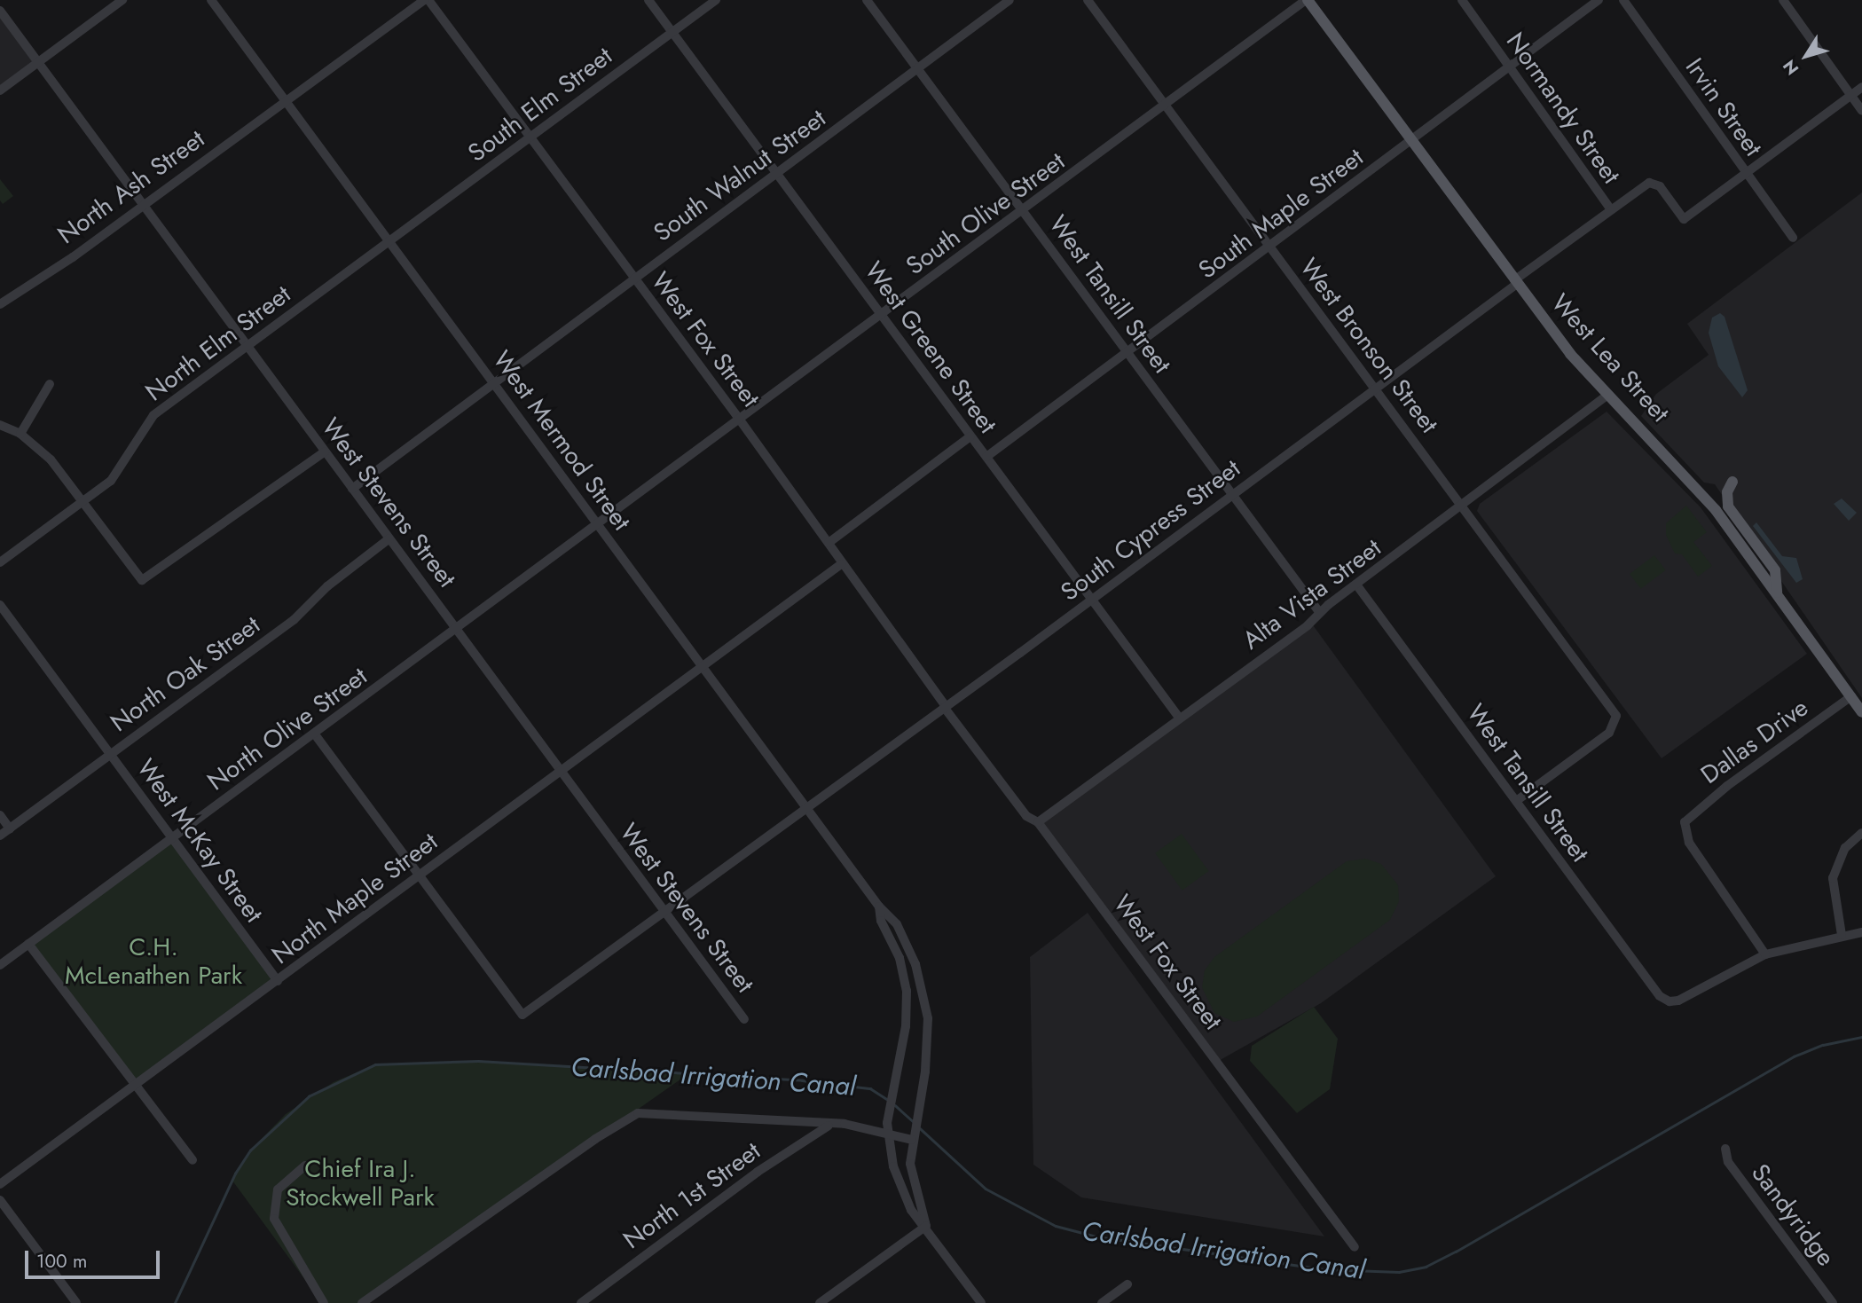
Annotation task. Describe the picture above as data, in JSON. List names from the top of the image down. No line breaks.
{"streets":{"main road":["West Lea Street"],"street":["South Elm Street","Irvin Street","Normandy Street","South Walnut Street","North Ash Street","South Olive Street","South Maple Street","West Tansill Street","West Fox Street","North Elm Street","West Bronson Street","West Greene Street","West Mermod Street","West Stevens Street","South Cypress Street","Alta Vista Street","North Oak Street","North Olive Street","Dallas Drive","West McKay Street","North Maple Street","North 1st Street","Sandyridge"]},"crossings":[["South Elm Street","West Fox Street"],["South Elm Street","North Elm Street"],["South Elm Street","West Greene Street"],["South Elm Street","West Mermod Street"],["Irvin Street","South Cypress Street"],["Normandy Street","South Maple Street"],["Normandy Street","South Cypress Street"],["South Walnut Street","West Tansill Street"],["South Walnut Street","West Fox Street"],["South Walnut Street","West Greene Street"],["South Walnut Street","West Mermod Street"],["South Walnut Street","West Stevens Street"],["North Ash Street","West Mermod Street"],["North Ash Street","West Stevens Street"],["South Olive Street","West Tansill Street"],["South Olive Street","West Fox Street"],["South Olive Street","West Bronson Street"],["South Olive Street","West Greene Street"],["South Olive Street","West Lea Street"],["South Olive Street","West Mermod Street"],["South Olive Street","North Olive Street"],["South Maple Street","West Tansill Street"],["South Maple Street","West Bronson Street"],["South Maple Street","West Greene Street"],["South Maple Street","West Lea Street"],["West Tansill Street","West Bronson Street"],["West Tansill Street","South Cypress Street"],["West Tansill Street","Alta Vista Street"],["West Tansill Street","Dallas Drive"],["West Fox Street","South Cypress Street"],["West Fox Street","Alta Vista Street"],["North Elm Street","West Mermod Street"],["North Elm Street","West Stevens Street"],["West Bronson Street","South Cypress Street"],["West Bronson Street","Alta Vista Street"],["West Greene Street","South Cypress Street"],["West Greene Street","Alta Vista Street"],["West Lea Street","South Cypress Street"],["West Lea Street","Alta Vista Street"],["West Lea Street","Dallas Drive"],["West Mermod Street","South Cypress Street"],["West Mermod Street","North Olive Street"],["West Mermod Street","North Maple Street"],["West Stevens Street","South Cypress Street"],["West Stevens Street","North Oak Street"],["West Stevens Street","North Olive Street"],["West Stevens Street","North Maple Street"],["South Cypress Street","North Maple Street"],["North Oak Street","West McKay Street"],["North Olive Street","West McKay Street"],["West McKay Street","North Maple Street"]],"water":["Carlsbad Irrigation Canal"],"parks":["C.H. McLenathen Park","Chief Ira J. Stockwell Park"],"scale_bar":"100 m","north":"bottom left"}
